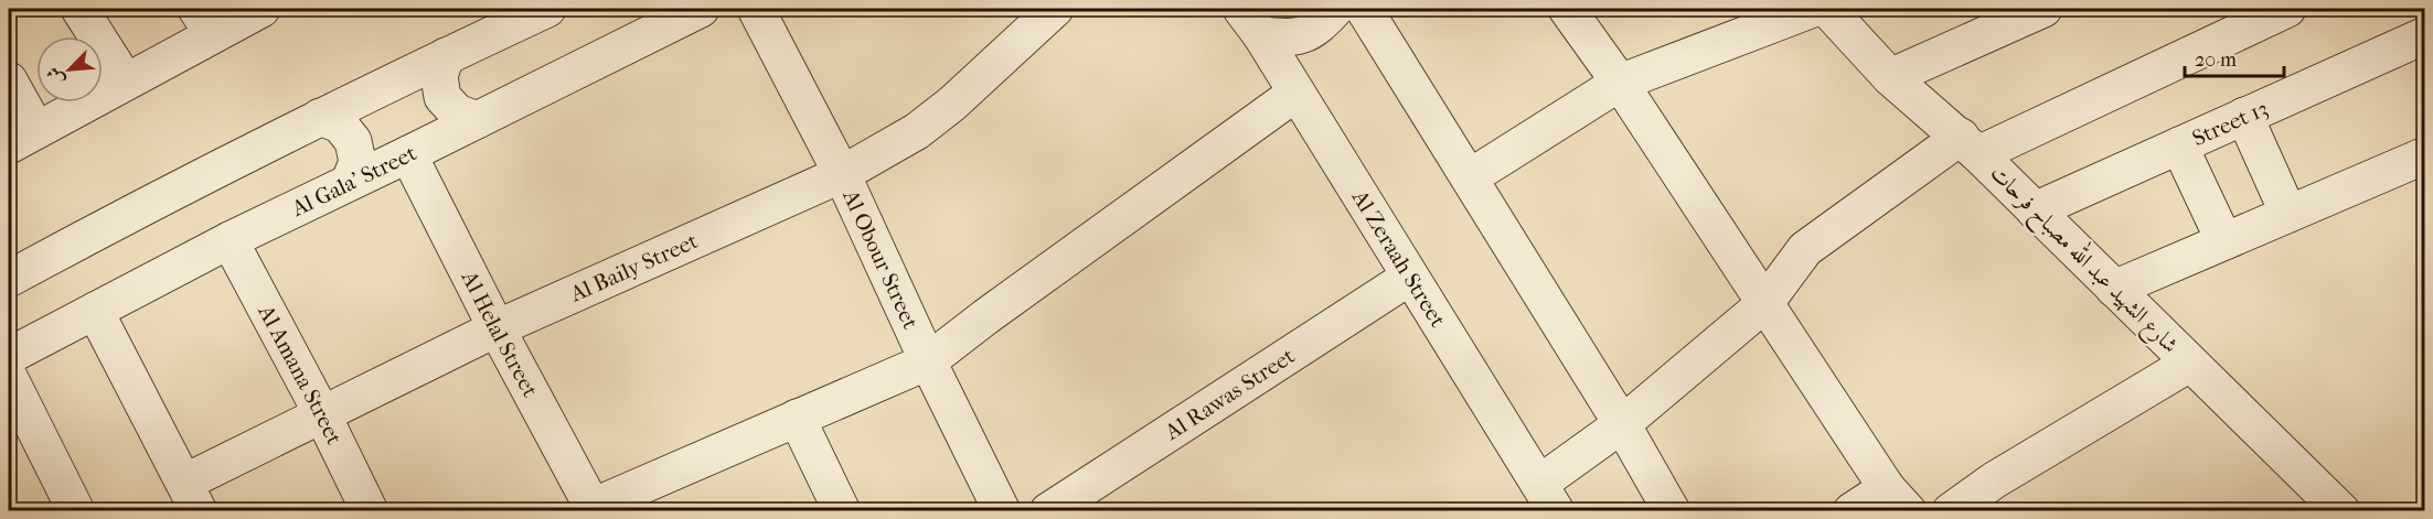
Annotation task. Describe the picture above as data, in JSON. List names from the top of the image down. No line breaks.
{"streets":{"street":["Street 13","Al Gala' Street","Al Obour Street","Al Zeraah Street","شارع الشهيد عبد الله مصباح فرحات","Al Baily Street","Al Helal Street","Al Amana Street","Al Rawas Street"]},"crossings":[["Street 13","شارع الشهيد عبد الله مصباح فرحات"],["Al Gala' Street","Al Helal Street"],["Al Gala' Street","Al Amana Street"],["Al Obour Street","Al Baily Street"],["Al Zeraah Street","Al Rawas Street"],["Al Baily Street","Al Helal Street"],["Al Baily Street","Al Amana Street"]],"scale_bar":"20 m","north":"bottom left"}
